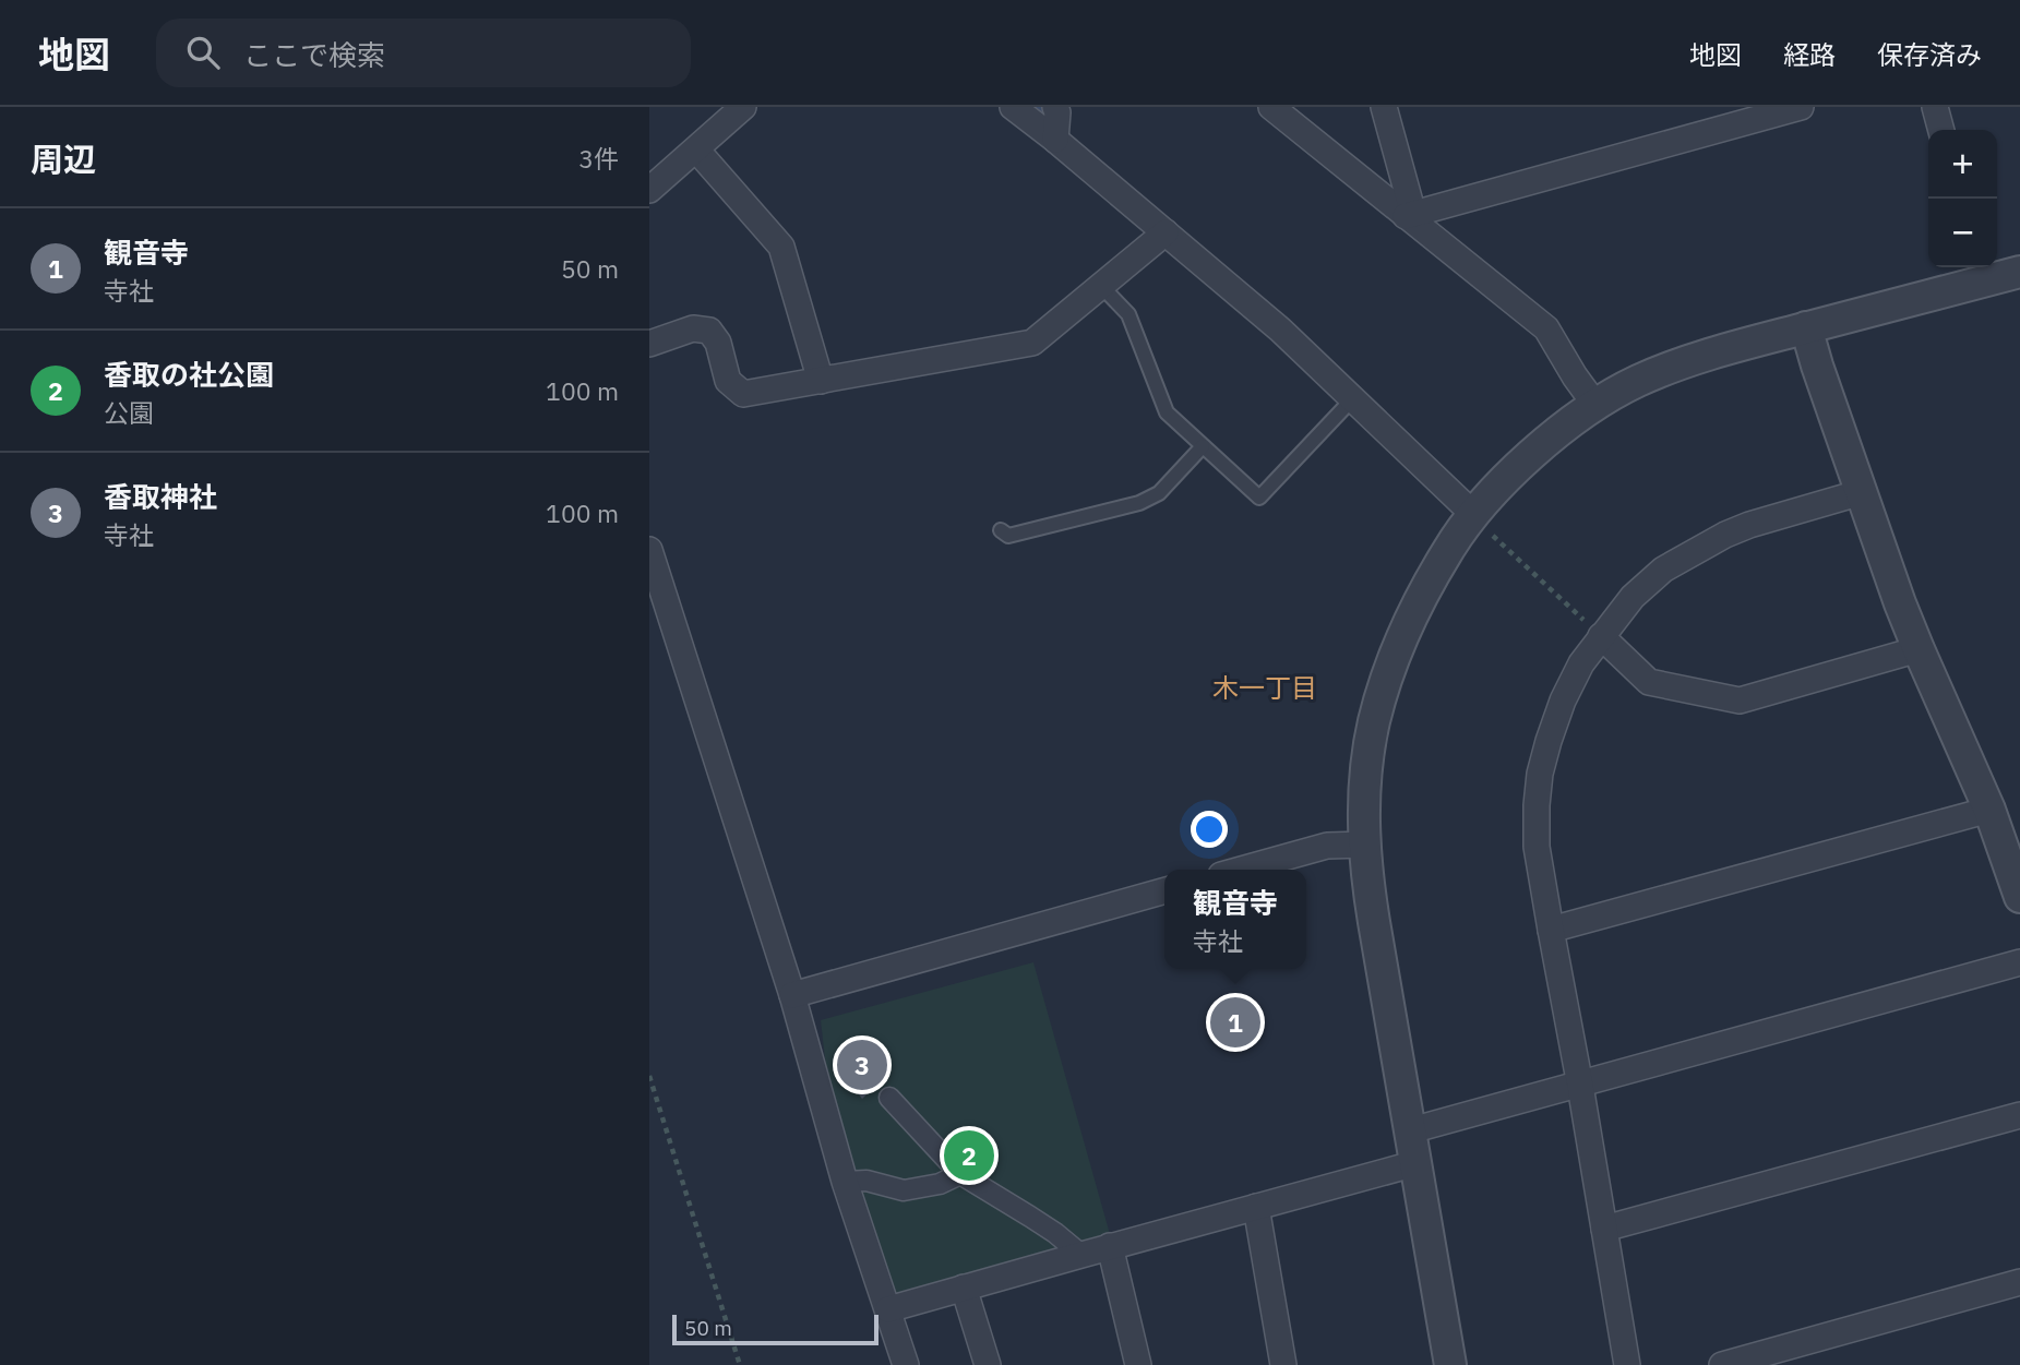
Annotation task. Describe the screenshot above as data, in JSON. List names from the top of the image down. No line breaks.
{"districts":["木一丁目"],"scale_bar":"50 m","page":{"header":"地図","search":"ここで検索","nav":["地図","経路","保存済み"],"heading":["周辺","3件"],"map_buttons":["+","−"],"list":[{"mark":"1","name":"観音寺","note":"寺社","value":"50 m"},{"mark":"2","name":"香取の社公園","note":"公園","value":"100 m"},{"mark":"3","name":"香取神社","note":"寺社","value":"100 m"}],"popup":["観音寺","寺社"],"pins":["1","3","2"],"scale":"50 m"}}
